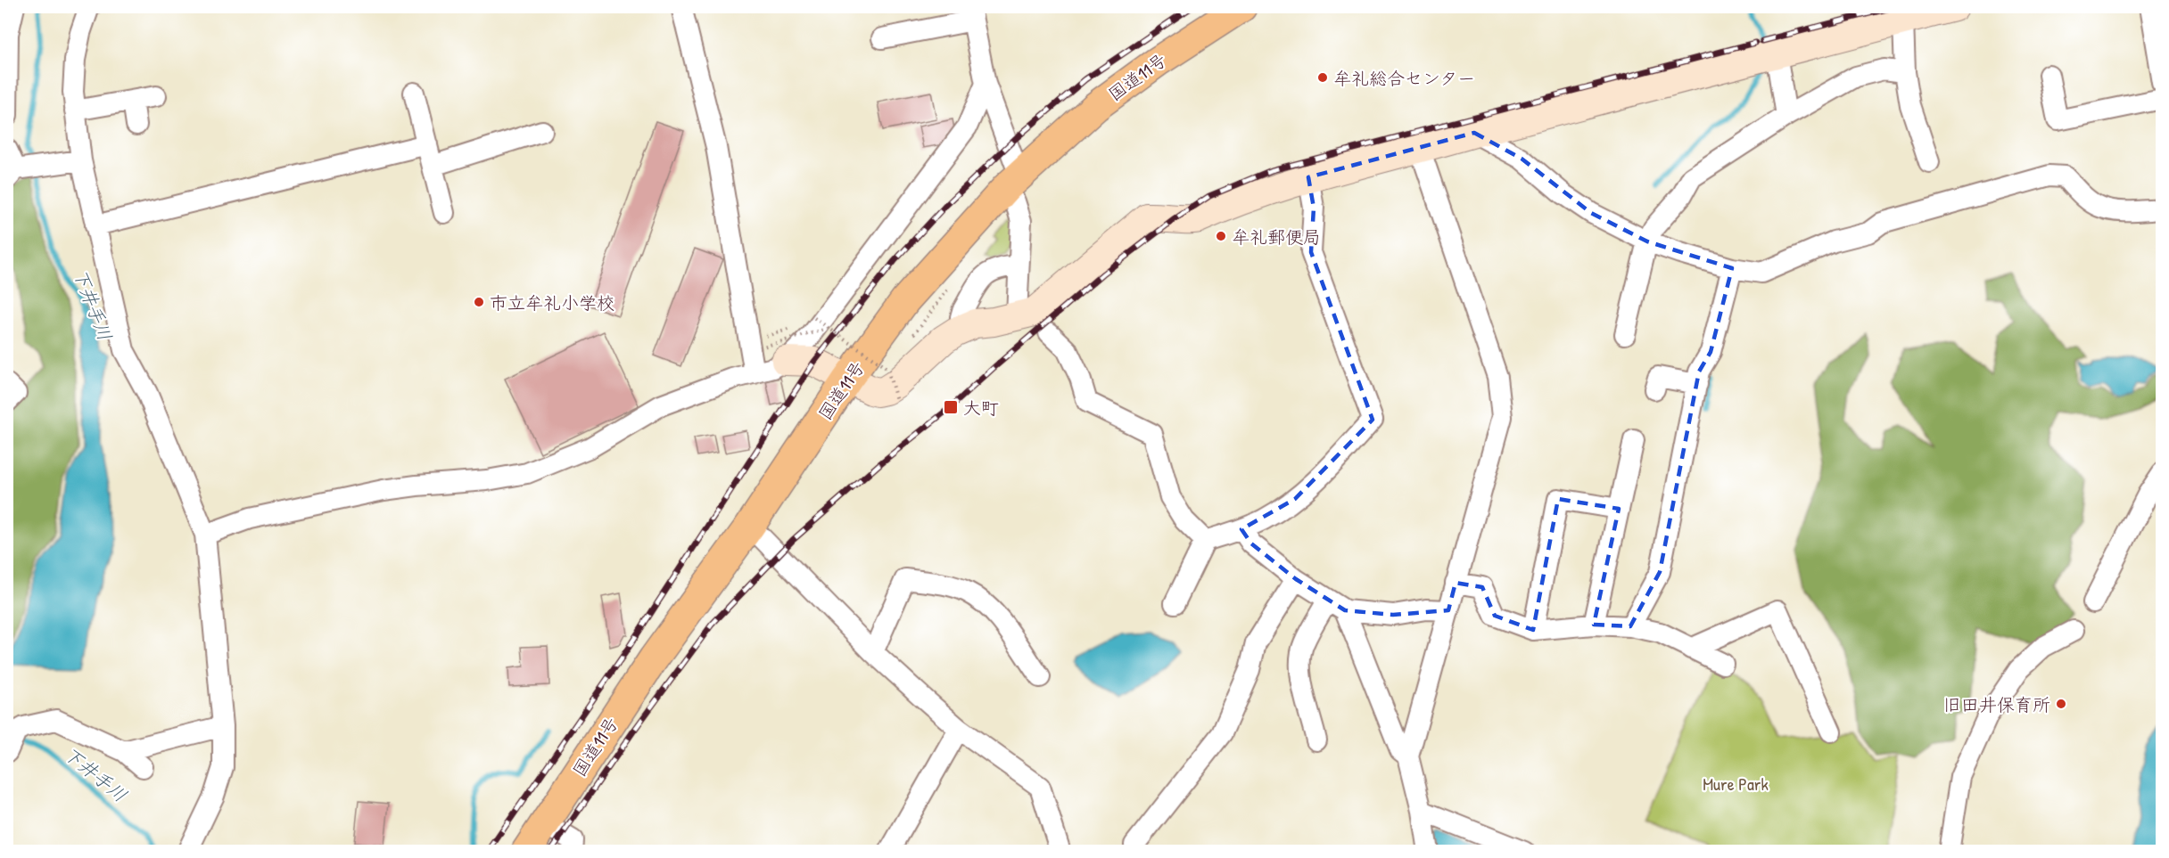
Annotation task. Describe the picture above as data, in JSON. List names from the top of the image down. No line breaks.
{"streets":{"highway":["国道11号"]},"water":["下井手川"],"parks":["Mure Park"],"places":{"other":["牟礼総合センター","牟礼郵便局","市立牟礼小学校","旧田井保育所"],"transit":["大町"]}}
